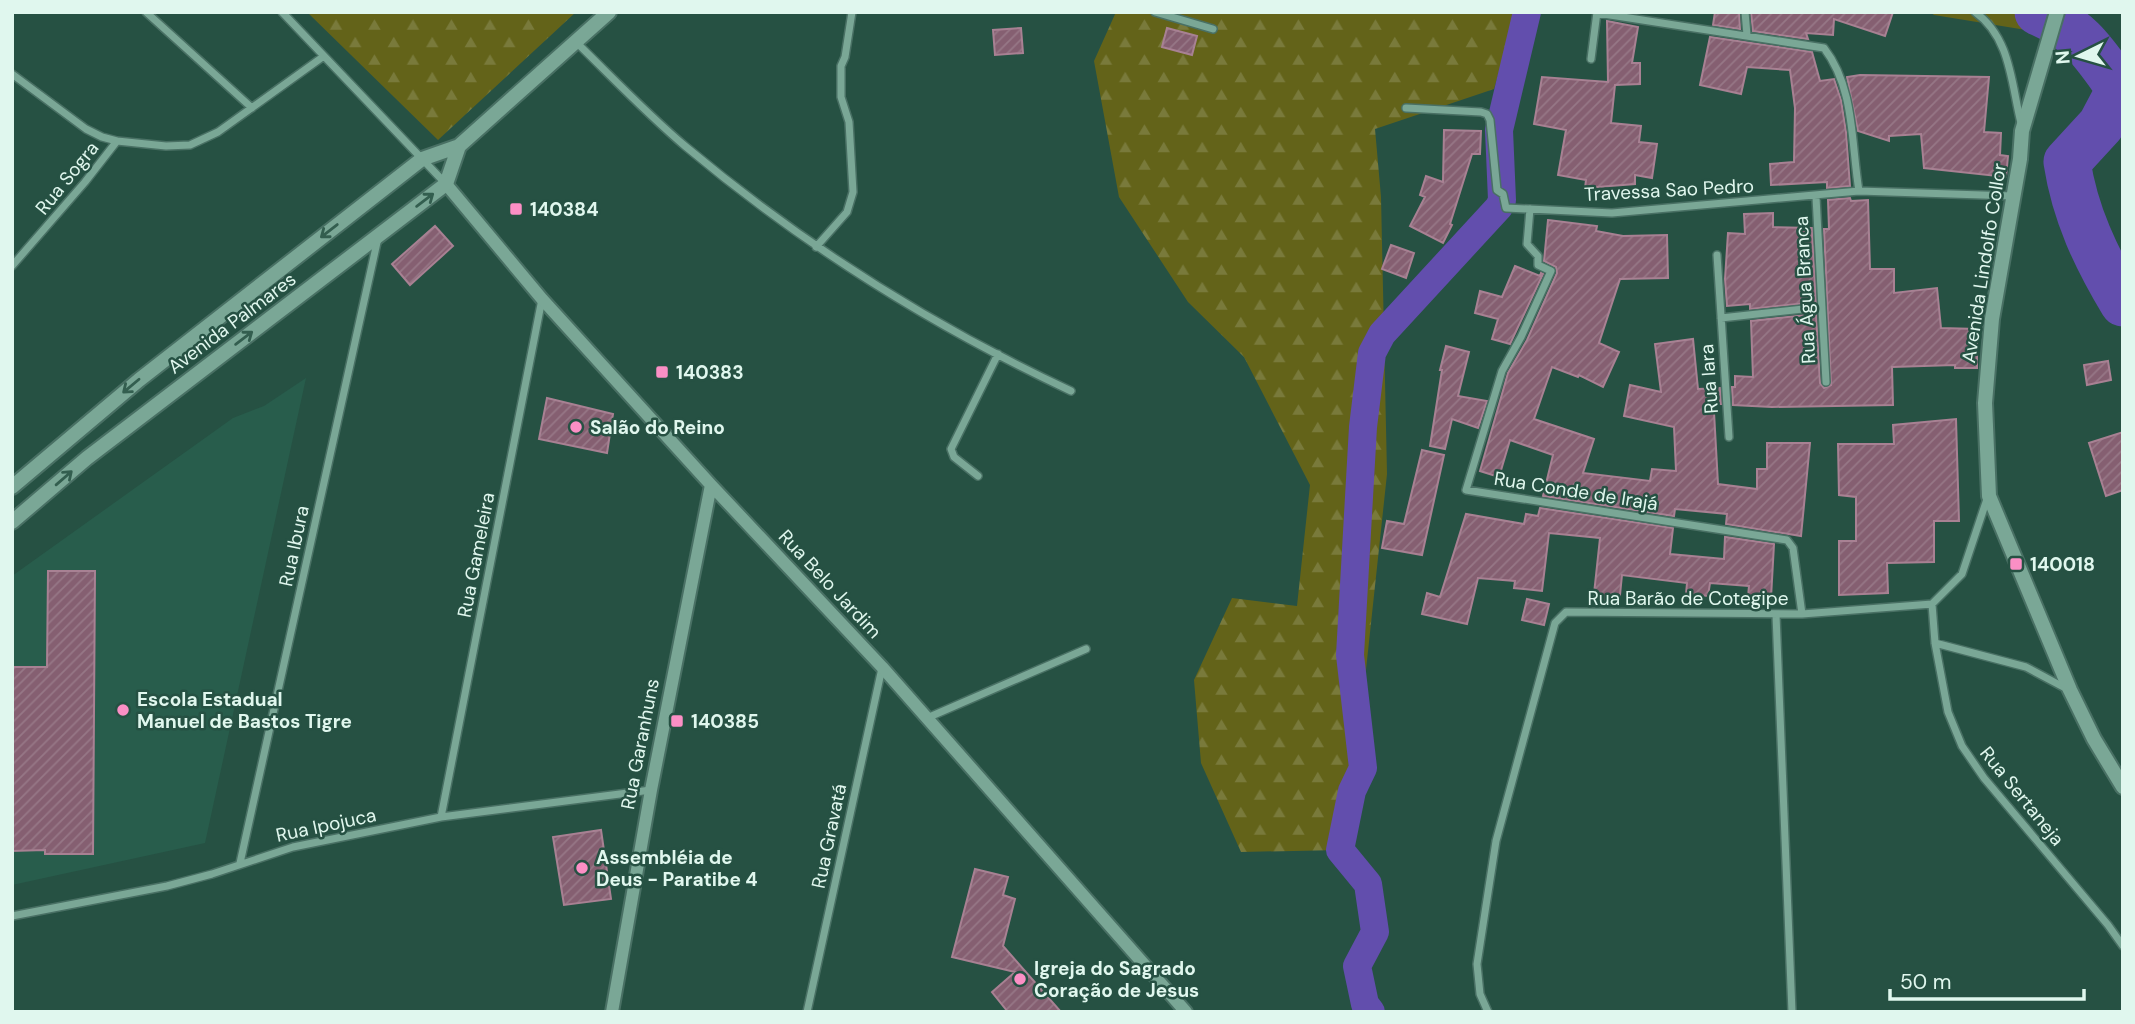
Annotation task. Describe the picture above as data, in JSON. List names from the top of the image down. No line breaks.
{"streets":{"main road":["Avenida Lindolfo Collor","Avenida Palmares"],"street":["Rua Sogra","Travessa Sao Pedro","Rua Água Branca","Rua Iara","Rua Conde de Irajá","Rua Ibura","Rua Gameleira","Rua Belo Jardim","Rua Barão de Cotegipe","Rua Garanhuns","Rua Sertaneja","Rua Ipojuca","Rua Gravatá"]},"crossings":[["Travessa Sao Pedro","Avenida Lindolfo Collor"],["Travessa Sao Pedro","Rua Água Branca"],["Travessa Sao Pedro","Rua Conde de Irajá"],["Rua Água Branca","Rua Iara"],["Avenida Palmares","Rua Ibura"],["Avenida Palmares","Rua Belo Jardim"],["Rua Conde de Irajá","Rua Barão de Cotegipe"],["Rua Ibura","Rua Ipojuca"],["Rua Gameleira","Rua Belo Jardim"],["Rua Gameleira","Rua Ipojuca"],["Rua Belo Jardim","Rua Garanhuns"],["Rua Belo Jardim","Rua Gravatá"],["Rua Barão de Cotegipe","Rua Sertaneja"],["Rua Garanhuns","Rua Ipojuca"]],"places":{"transit":["140384","140383","140018","140385"],"other":["Salão do Reino","Escola Estadual Manuel de Bastos Tigre","Assembléia de Deus - Paratibe 4","Igreja do Sagrado Coração de Jesus"]},"scale_bar":"50 m","north":"left"}
